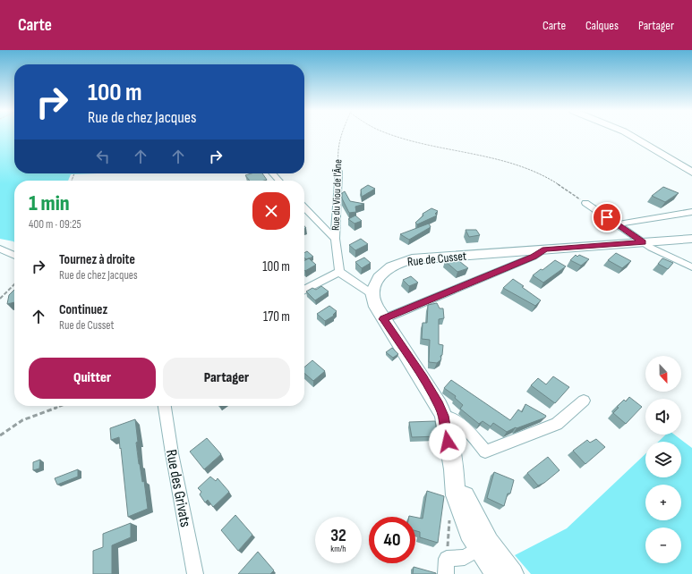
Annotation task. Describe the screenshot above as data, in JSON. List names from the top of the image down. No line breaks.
{"streets":{"street":["Rue du Viou de l'Âne","Rue de Cusset","Rue des Grivats"]},"north":"bottom","page":{"header":"Carte","nav":["Carte","Calques","Partager"],"turn":["100 m","Rue de chez Jacques"],"heading":["1 min","400 m · 09:25"],"list":[{"name":"Tournez à droite","note":"Rue de chez Jacques","value":"100 m"},{"name":"Continuez","note":"Rue de Cusset","value":"170 m"}],"buttons":["Quitter","Partager"],"map_buttons":["+","−"],"speed":"32 km/h","limit":"40"}}
